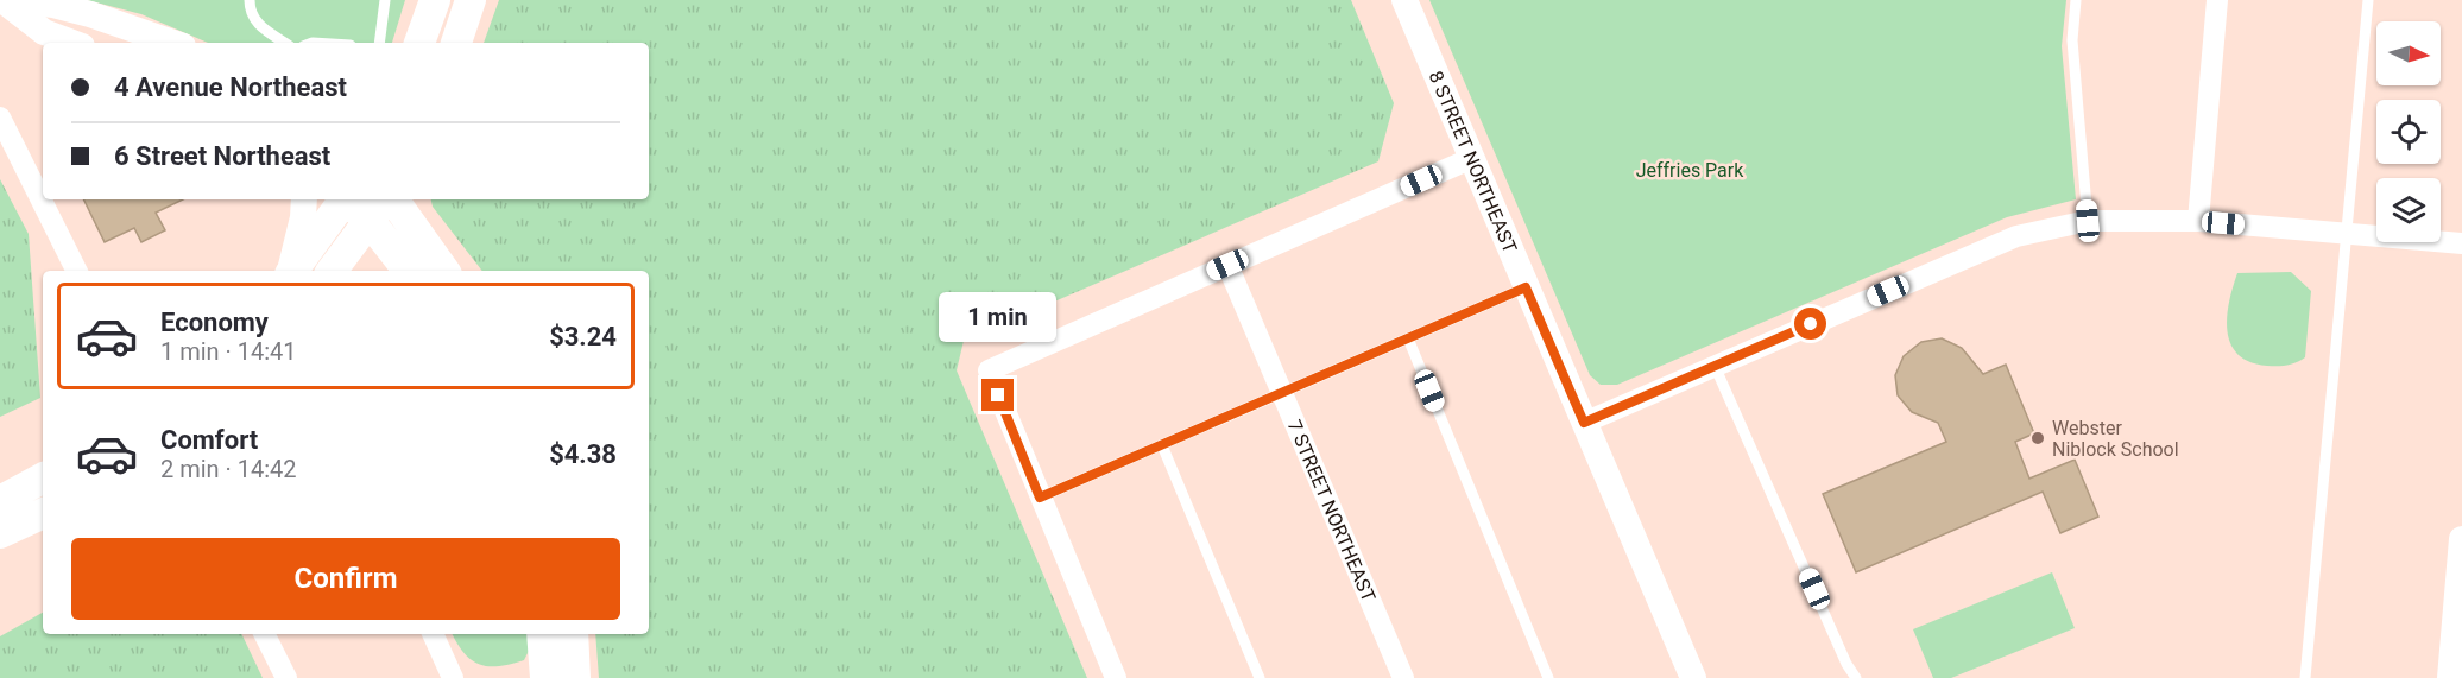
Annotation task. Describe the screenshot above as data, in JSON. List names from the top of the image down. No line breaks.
{"streets":{"street":["8 STREET NORTHEAST","7 STREET NORTHEAST"]},"parks":["Jeffries Park"],"places":["Webster Niblock School"],"north":"right","page":{"banner":["4 Avenue Northeast","6 Street Northeast"],"list":[{"name":"Economy","note":"1 min · 14:41","value":"$3.24"},{"name":"Comfort","note":"2 min · 14:42","value":"$4.38"}],"bubble":"1 min","buttons":"Confirm"}}
